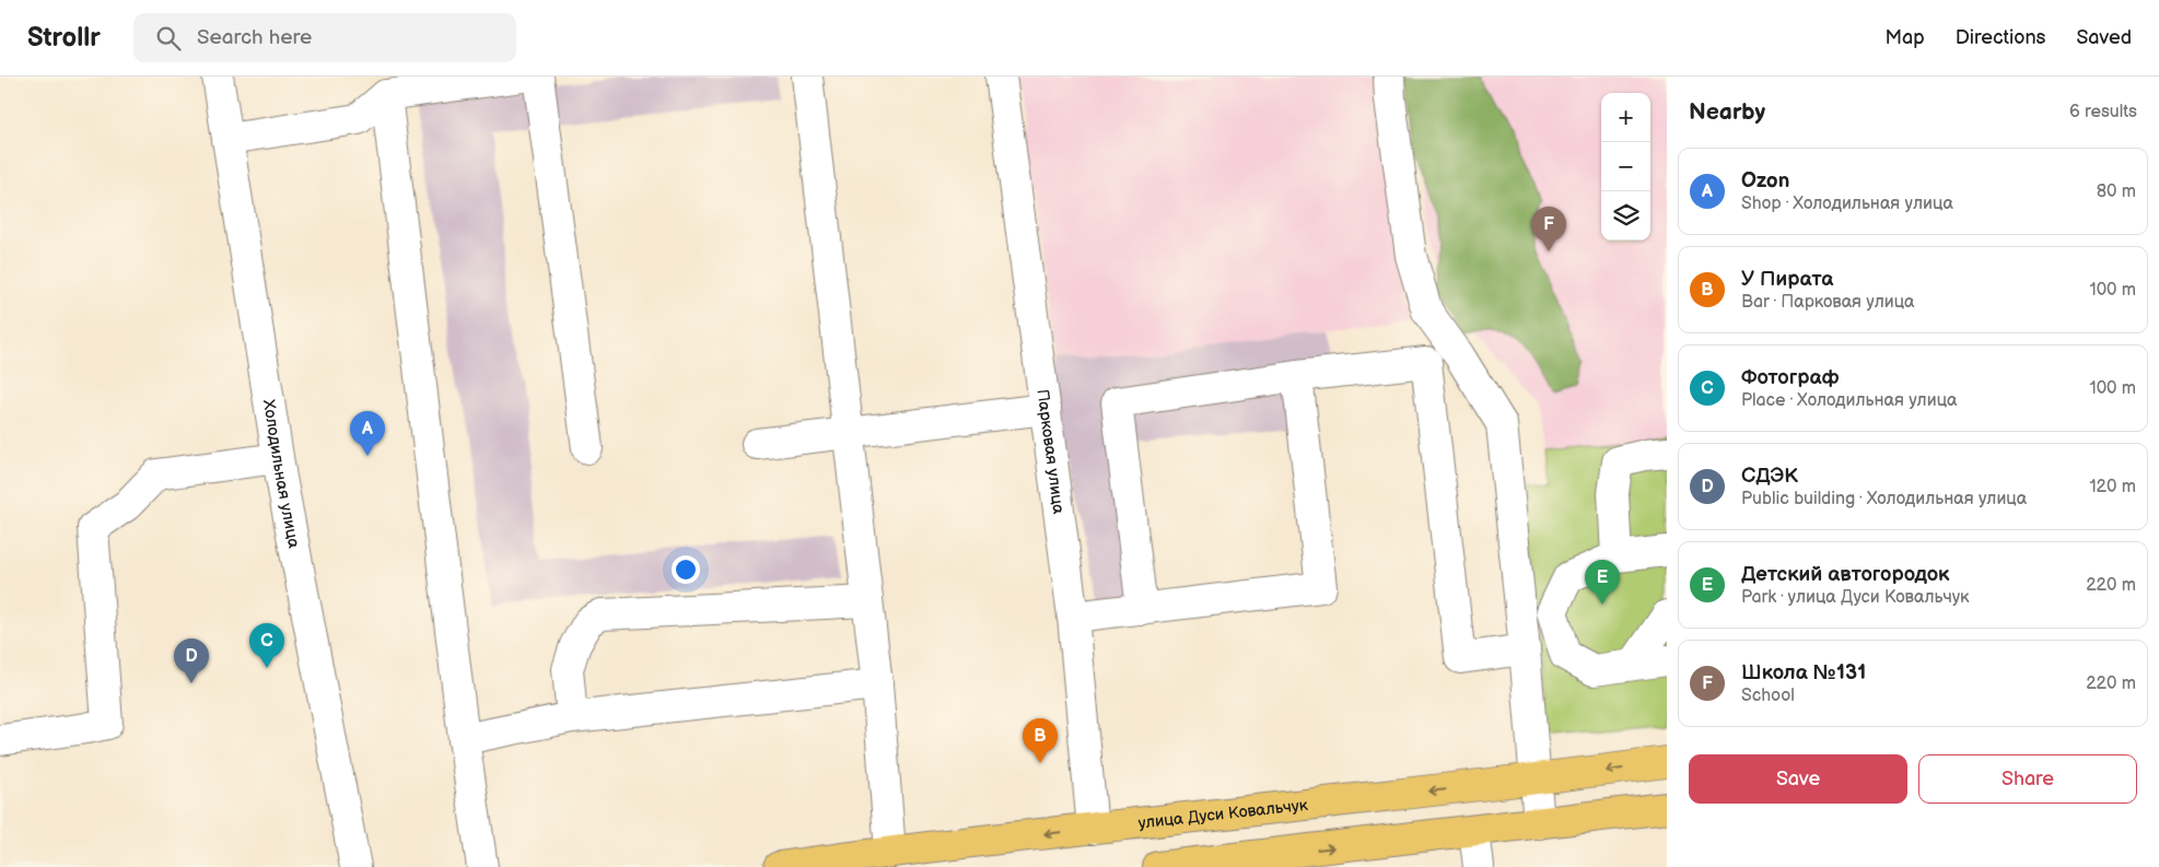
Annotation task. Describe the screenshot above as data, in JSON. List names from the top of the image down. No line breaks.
{"streets":{"main road":["улица Дуси Ковальчук"],"street":["Парковая улица","Холодильная улица"]},"crossings":[["Парковая улица","улица Дуси Ковальчук"]],"page":{"header":"Strollr","search":"Search here","nav":["Map","Directions","Saved"],"heading":["Nearby","6 results"],"map_buttons":["+","−"],"list":[{"mark":"A","name":"Ozon","note":"Shop · Холодильная улица","value":"80 m"},{"mark":"B","name":"У Пирата","note":"Bar · Парковая улица","value":"100 m"},{"mark":"C","name":"Фотограф","note":"Place · Холодильная улица","value":"100 m"},{"mark":"D","name":"СДЭК","note":"Public building · Холодильная улица","value":"120 m"},{"mark":"E","name":"Детский автогородок","note":"Park · улица Дуси Ковальчук","value":"220 m"},{"mark":"F","name":"Школа №131","note":"School","value":"220 m"}],"pins":["F","A","E","C","D","B"],"buttons":["Save","Share"]}}
